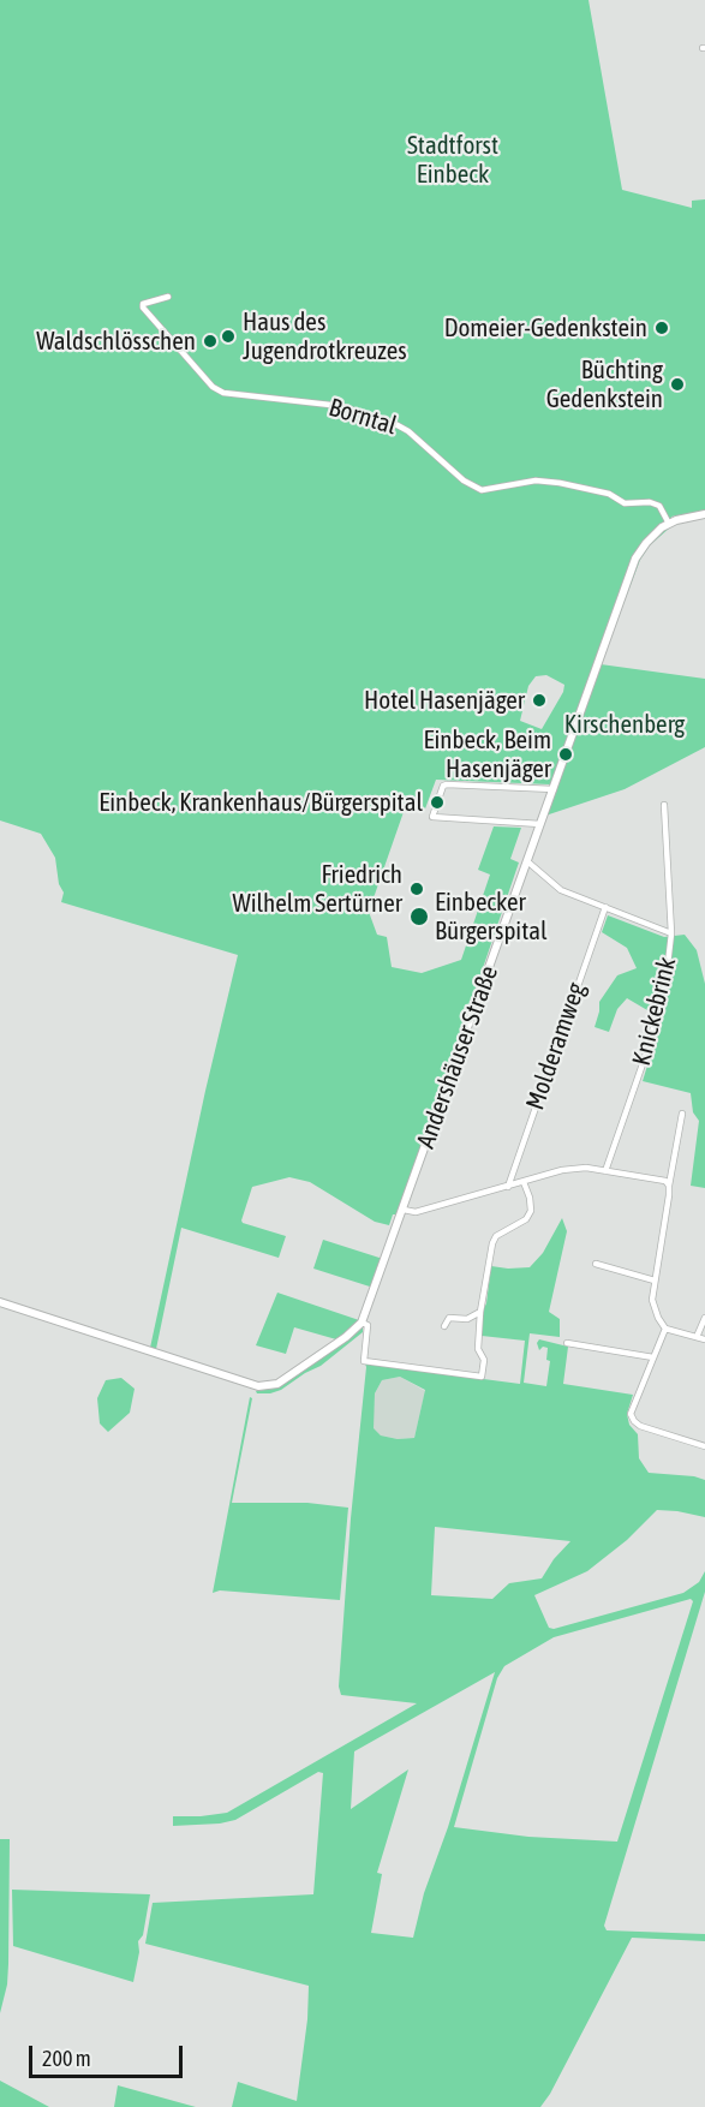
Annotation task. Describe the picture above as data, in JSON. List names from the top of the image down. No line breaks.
{"streets":{"street":["Borntal","Knickebrink","Molderamweg","Andershäuser Straße"]},"crossings":[["Borntal","Andershäuser Straße"]],"parks":["Stadtforst Einbeck","Kirschenberg"],"places":["Domeier-Gedenkstein","Haus des Jugendrotkreuzes","Waldschlösschen","Büchting Gedenkstein","Hotel Hasenjäger","Einbeck, Beim Hasenjäger","Einbeck, Krankenhaus/Bürgerspital","Friedrich Wilhelm Sertürner","Einbecker Bürgerspital"],"scale_bar":"200 m"}
